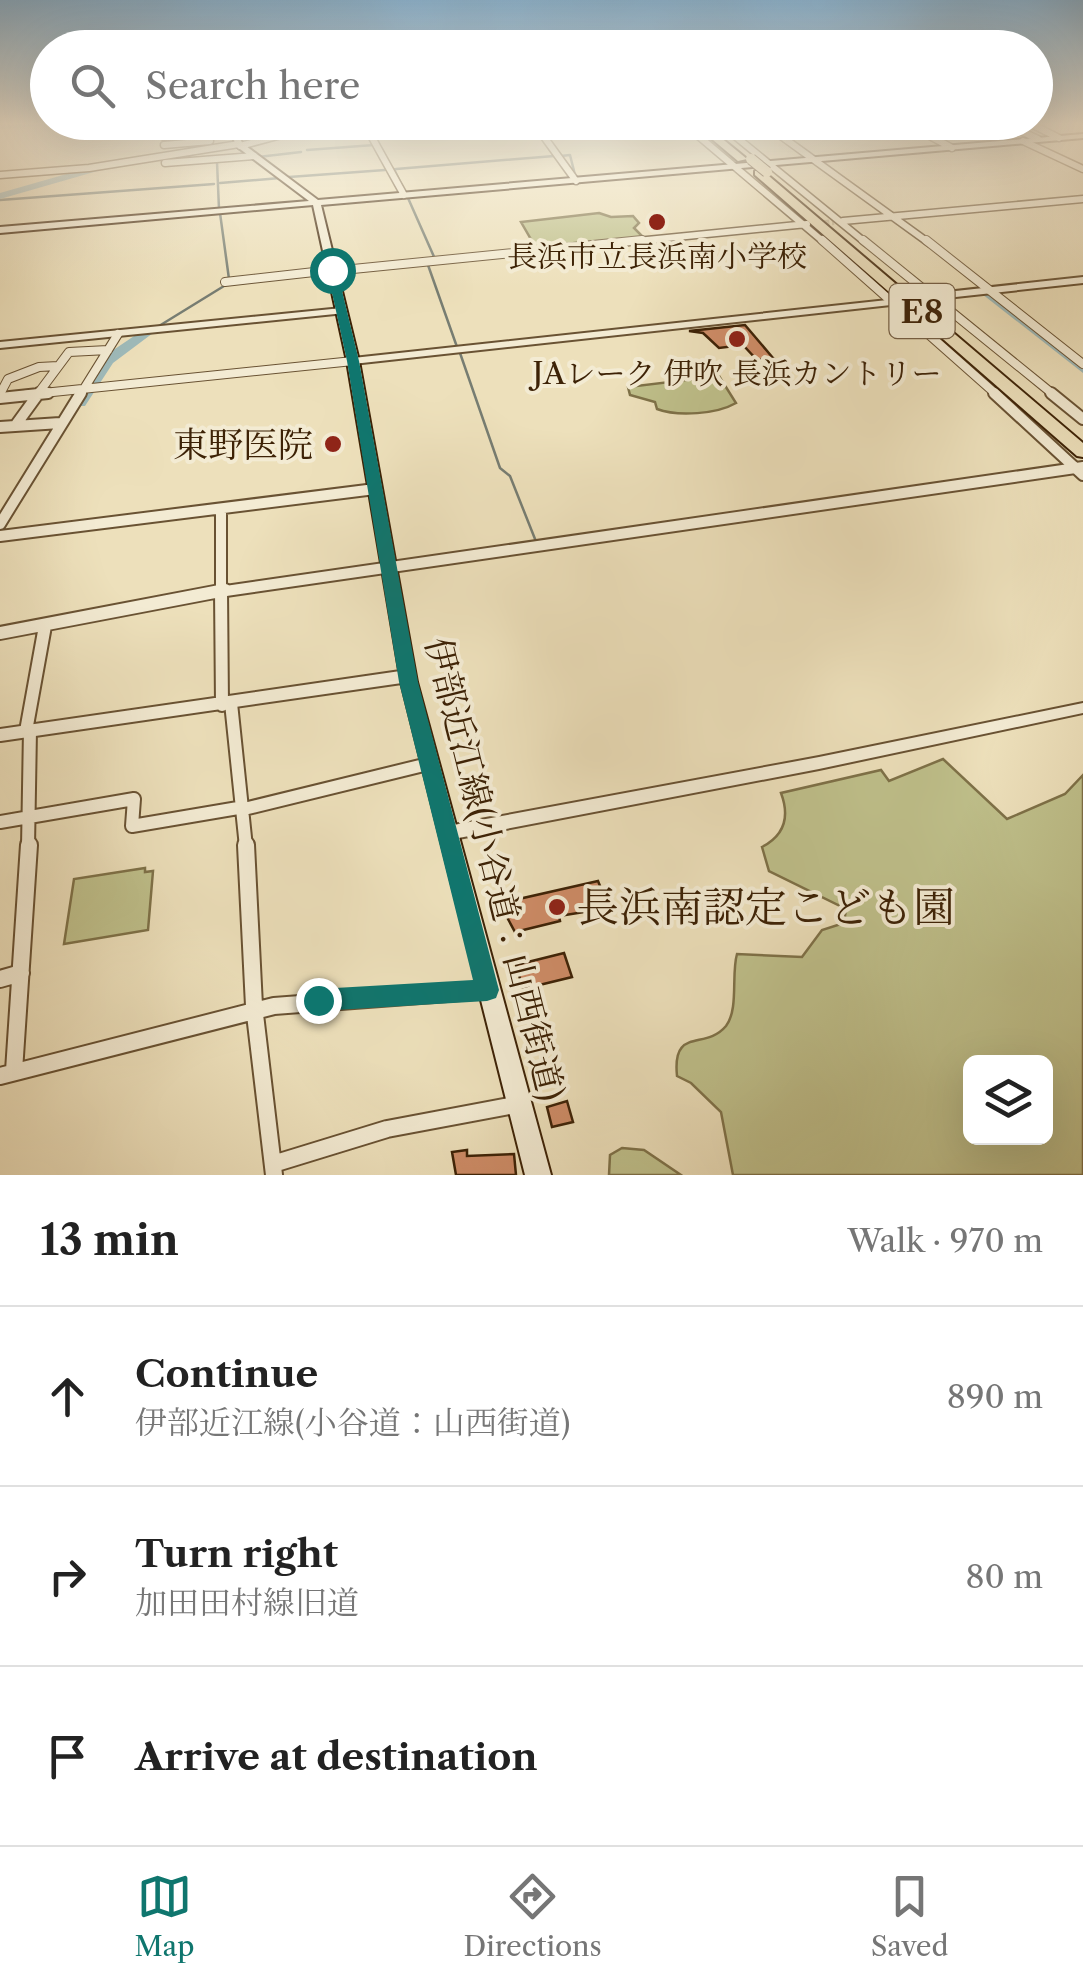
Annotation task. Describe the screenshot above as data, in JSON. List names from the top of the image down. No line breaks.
{"streets":{"highway":["E8"],"main road":["伊部近江線(小谷道：山西街道)"]},"places":["長浜市立長浜南小学校","JAレーク 伊吹 長浜カントリー","東野医院","長浜南認定こども園"],"page":{"search":"Search here","heading":["13 min","Walk · 970 m"],"list":[["Continue","伊部近江線(小谷道：山西街道)","890 m"],["Turn right","加田田村線旧道","80 m"],"Arrive at destination"],"nav":["Map","Directions","Saved"]}}
